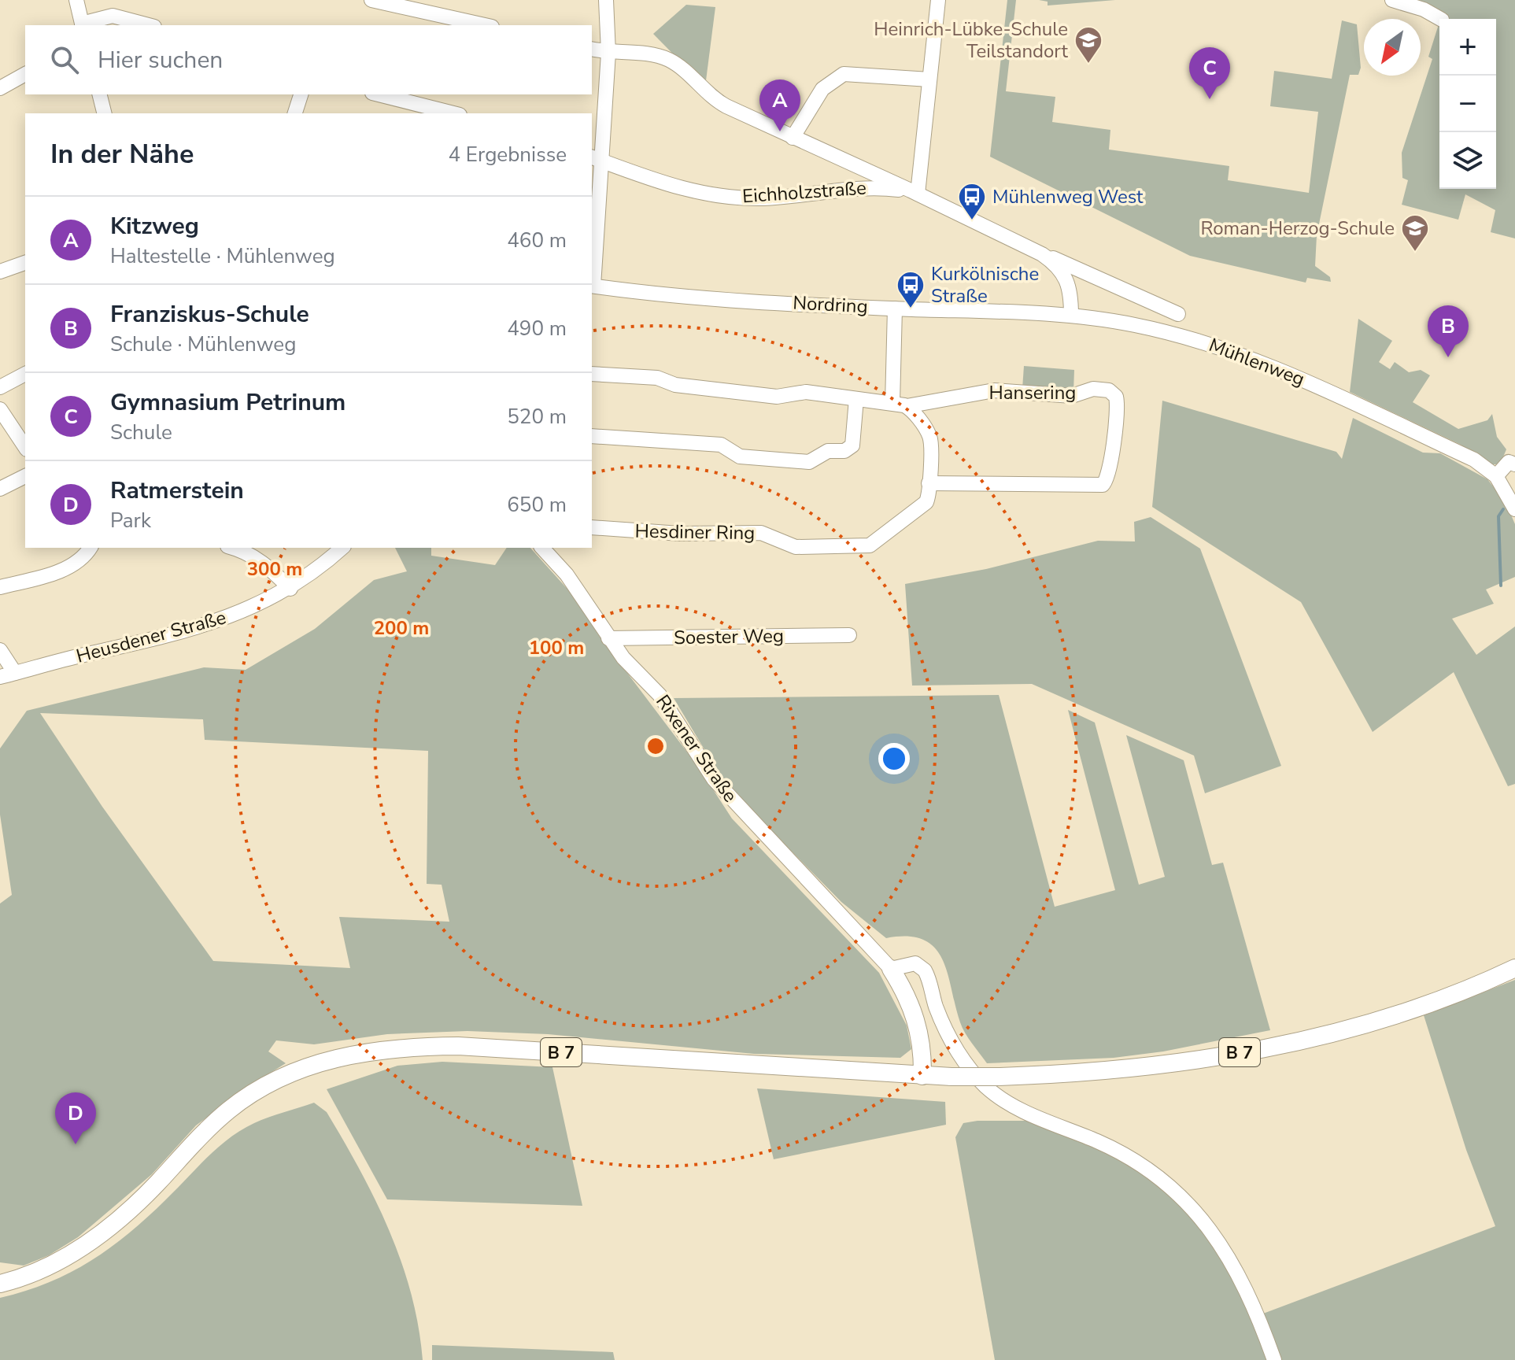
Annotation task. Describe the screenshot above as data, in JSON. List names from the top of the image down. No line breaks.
{"streets":{"main road":["B 7"],"street":["Eichholzstraße","Nordring","Mühlenweg","Hansering","Hesdiner Ring","Heusdener Straße","Soester Weg","Rixener Straße"]},"crossings":[["Nordring","Mühlenweg"],["Hansering","Hesdiner Ring"],["Soester Weg","Rixener Straße"]],"places":{"school or university":["Heinrich-Lübke-Schule Teilstandort","Roman-Herzog-Schule"],"bus stop":["Mühlenweg West","Kurkölnische Straße"]},"north":"bottom left","page":{"map_buttons":["+","−"],"search":"Hier suchen","pins":["C","A","B","D"],"heading":["In der Nähe","4 Ergebnisse"],"list":[{"mark":"A","name":"Kitzweg","note":"Haltestelle · Mühlenweg","value":"460 m"},{"mark":"B","name":"Franziskus-Schule","note":"Schule · Mühlenweg","value":"490 m"},{"mark":"C","name":"Gymnasium Petrinum","note":"Schule","value":"520 m"},{"mark":"D","name":"Ratmerstein","note":"Park","value":"650 m"}]},"rings":["300 m","200 m","100 m"]}
